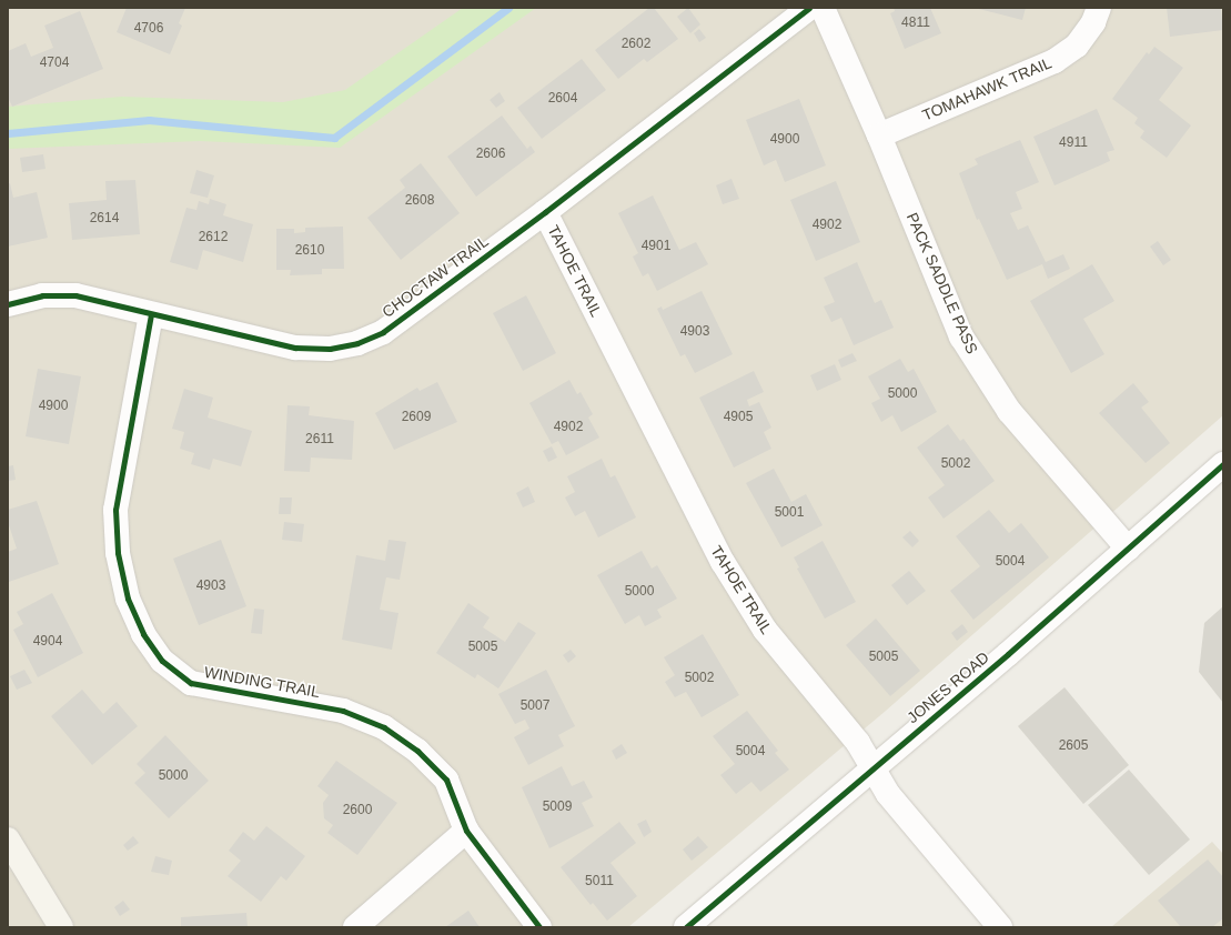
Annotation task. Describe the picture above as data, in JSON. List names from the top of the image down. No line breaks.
{"streets":{"street":["TOMAHAWK TRAIL","TAHOE TRAIL","CHOCTAW TRAIL","PACK SADDLE PASS","WINDING TRAIL","JONES ROAD"]},"crossings":[["TOMAHAWK TRAIL","PACK SADDLE PASS"],["TAHOE TRAIL","CHOCTAW TRAIL"],["TAHOE TRAIL","JONES ROAD"],["CHOCTAW TRAIL","WINDING TRAIL"],["PACK SADDLE PASS","JONES ROAD"]],"house_numbers":["4811","4706","2602","4704","2604","4900","4911","2606","2608","2614","4902","2612","4901","2610","4903","5000","4900","2609","4905","4902","2611","5002","5001","5004","4903","5000","4904","5005","5005","5002","5007","2605","5004","5000","5009","2600","5011"]}
